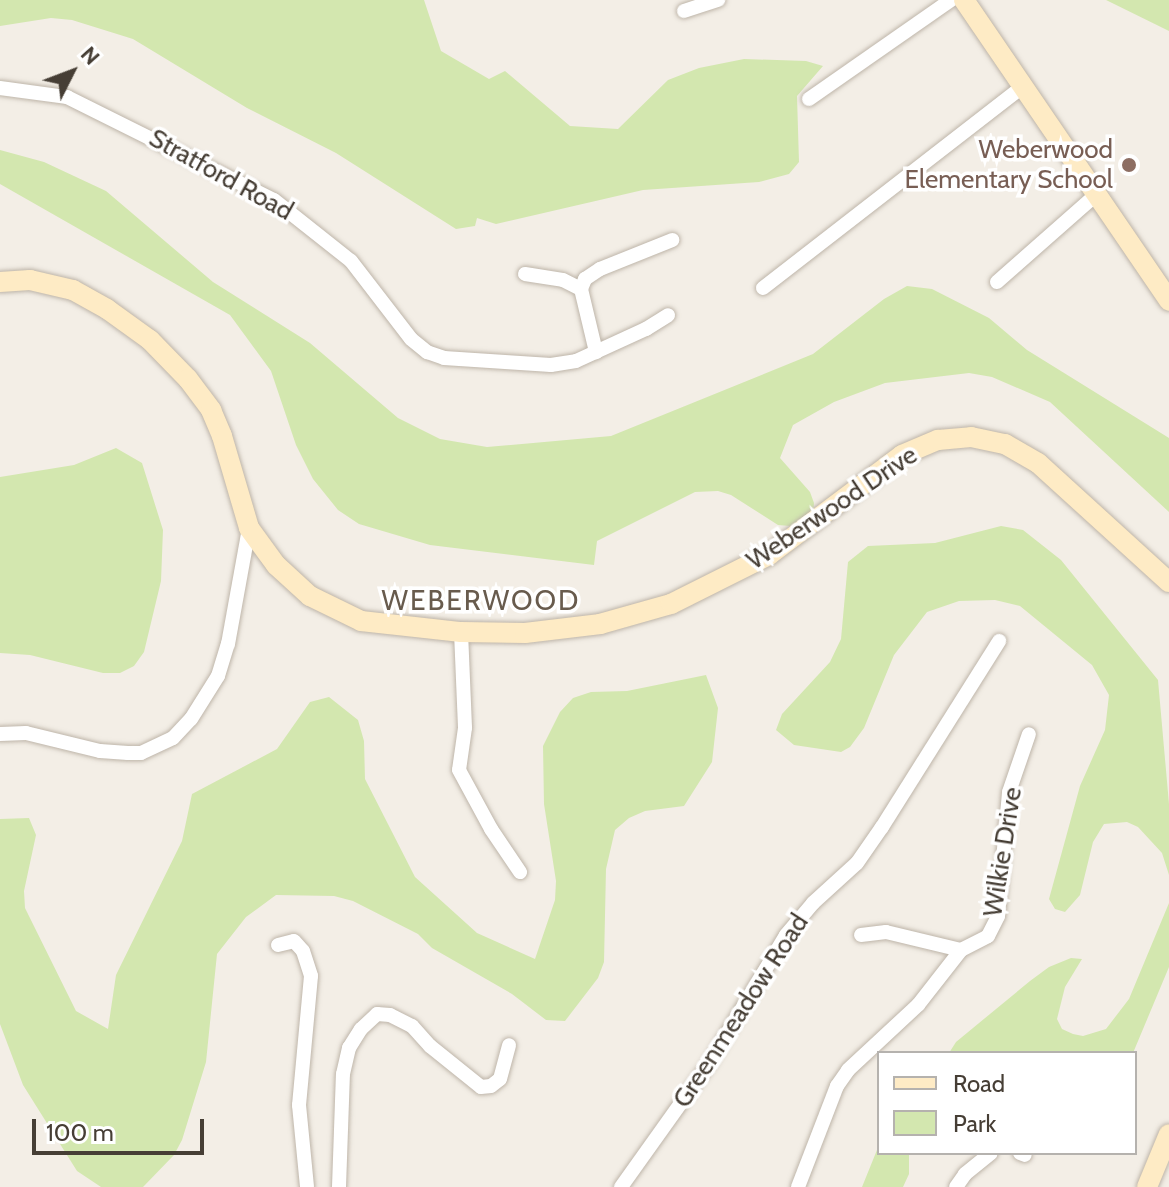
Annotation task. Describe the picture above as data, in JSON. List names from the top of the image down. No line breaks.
{"streets":{"street":["Stratford Road","Weberwood Drive","Wilkie Drive","Greenmeadow Road"]},"districts":["WEBERWOOD"],"places":["Weberwood Elementary School"],"legend":["Road","Park"],"scale_bar":"100 m","north":"top right"}
